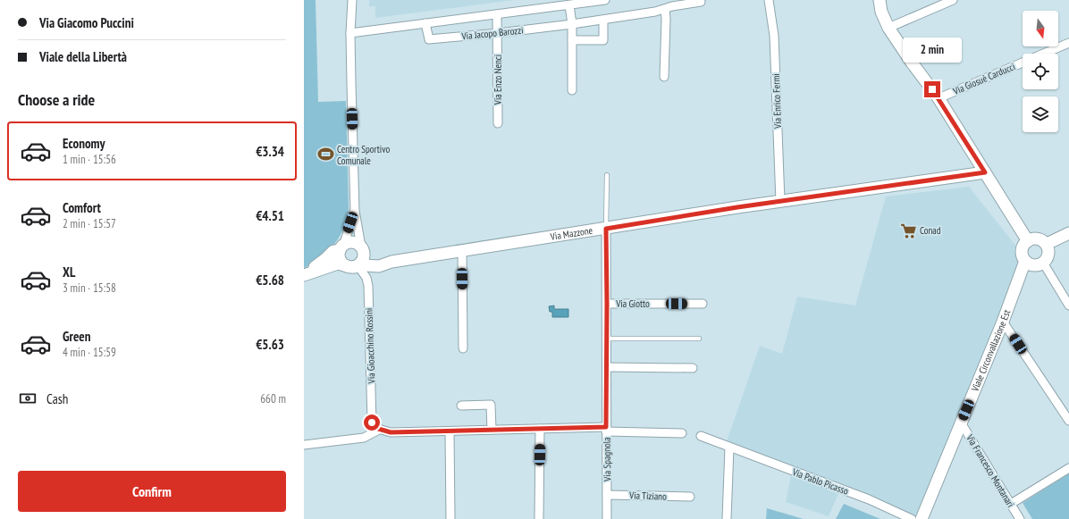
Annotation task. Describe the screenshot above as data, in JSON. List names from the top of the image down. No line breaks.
{"streets":{"main road":["Via Mazzone","Viale Circonvallazione Est"],"street":["Via Jacopo Barozzi","Via Giosuè Carducci","Via Enzo Nenci","Via Enrico Fermi","Via Giotto","Via Gioacchino Rossini","Via Spagnola","Via Francesco Montanari","Via Pablo Picasso","Via Tiziano"]},"crossings":[["Via Jacopo Barozzi","Via Enzo Nenci"],["Via Enrico Fermi","Via Mazzone"],["Via Mazzone","Via Gioacchino Rossini"],["Via Mazzone","Via Spagnola"],["Via Giotto","Via Spagnola"],["Viale Circonvallazione Est","Via Francesco Montanari"],["Via Spagnola","Via Tiziano"]],"places":{"sports":["Centro Sportivo Comunale"],"supermarket":["Conad"]},"north":"bottom","page":{"banner":["Via Giacomo Puccini","Viale della Libertà"],"bubble":"2 min","heading":"Choose a ride","list":[{"name":"Economy","note":"1 min · 15:56","value":"€3.34"},{"name":"Comfort","note":"2 min · 15:57","value":"€4.51"},{"name":"XL","note":"3 min · 15:58","value":"€5.68"},{"name":"Green","note":"4 min · 15:59","value":"€5.63"}],"pay":["Cash","660 m"],"buttons":"Confirm"}}
